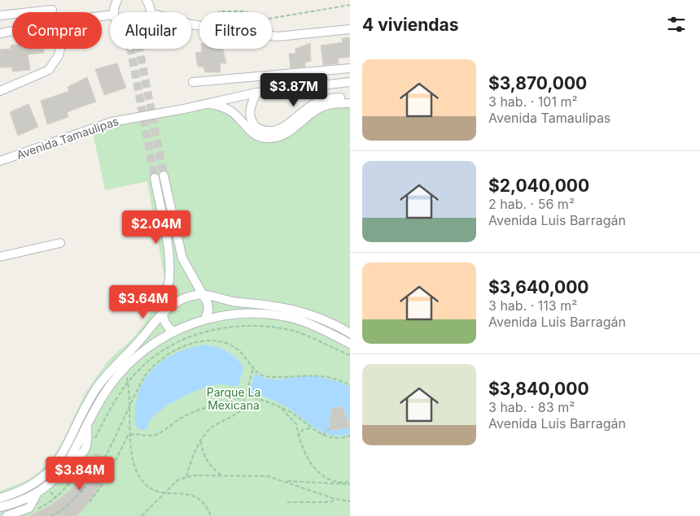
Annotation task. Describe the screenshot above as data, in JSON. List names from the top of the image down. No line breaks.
{"streets":{"street":["Avenida Tamaulipas"]},"parks":["Parque La Mexicana"],"page":{"heading":"4 viviendas","chip":["Comprar","Alquilar","Filtros"],"list":[{"name":"$3,870,000","note":"3 hab. · 101 m² · Avenida Tamaulipas"},{"name":"$2,040,000","note":"2 hab. · 56 m² · Avenida Luis Barragán"},{"name":"$3,640,000","note":"3 hab. · 113 m² · Avenida Luis Barragán"},{"name":"$3,840,000","note":"3 hab. · 83 m² · Avenida Luis Barragán"}],"price":["$3.87M","$2.04M","$3.64M","$3.84M"]}}
